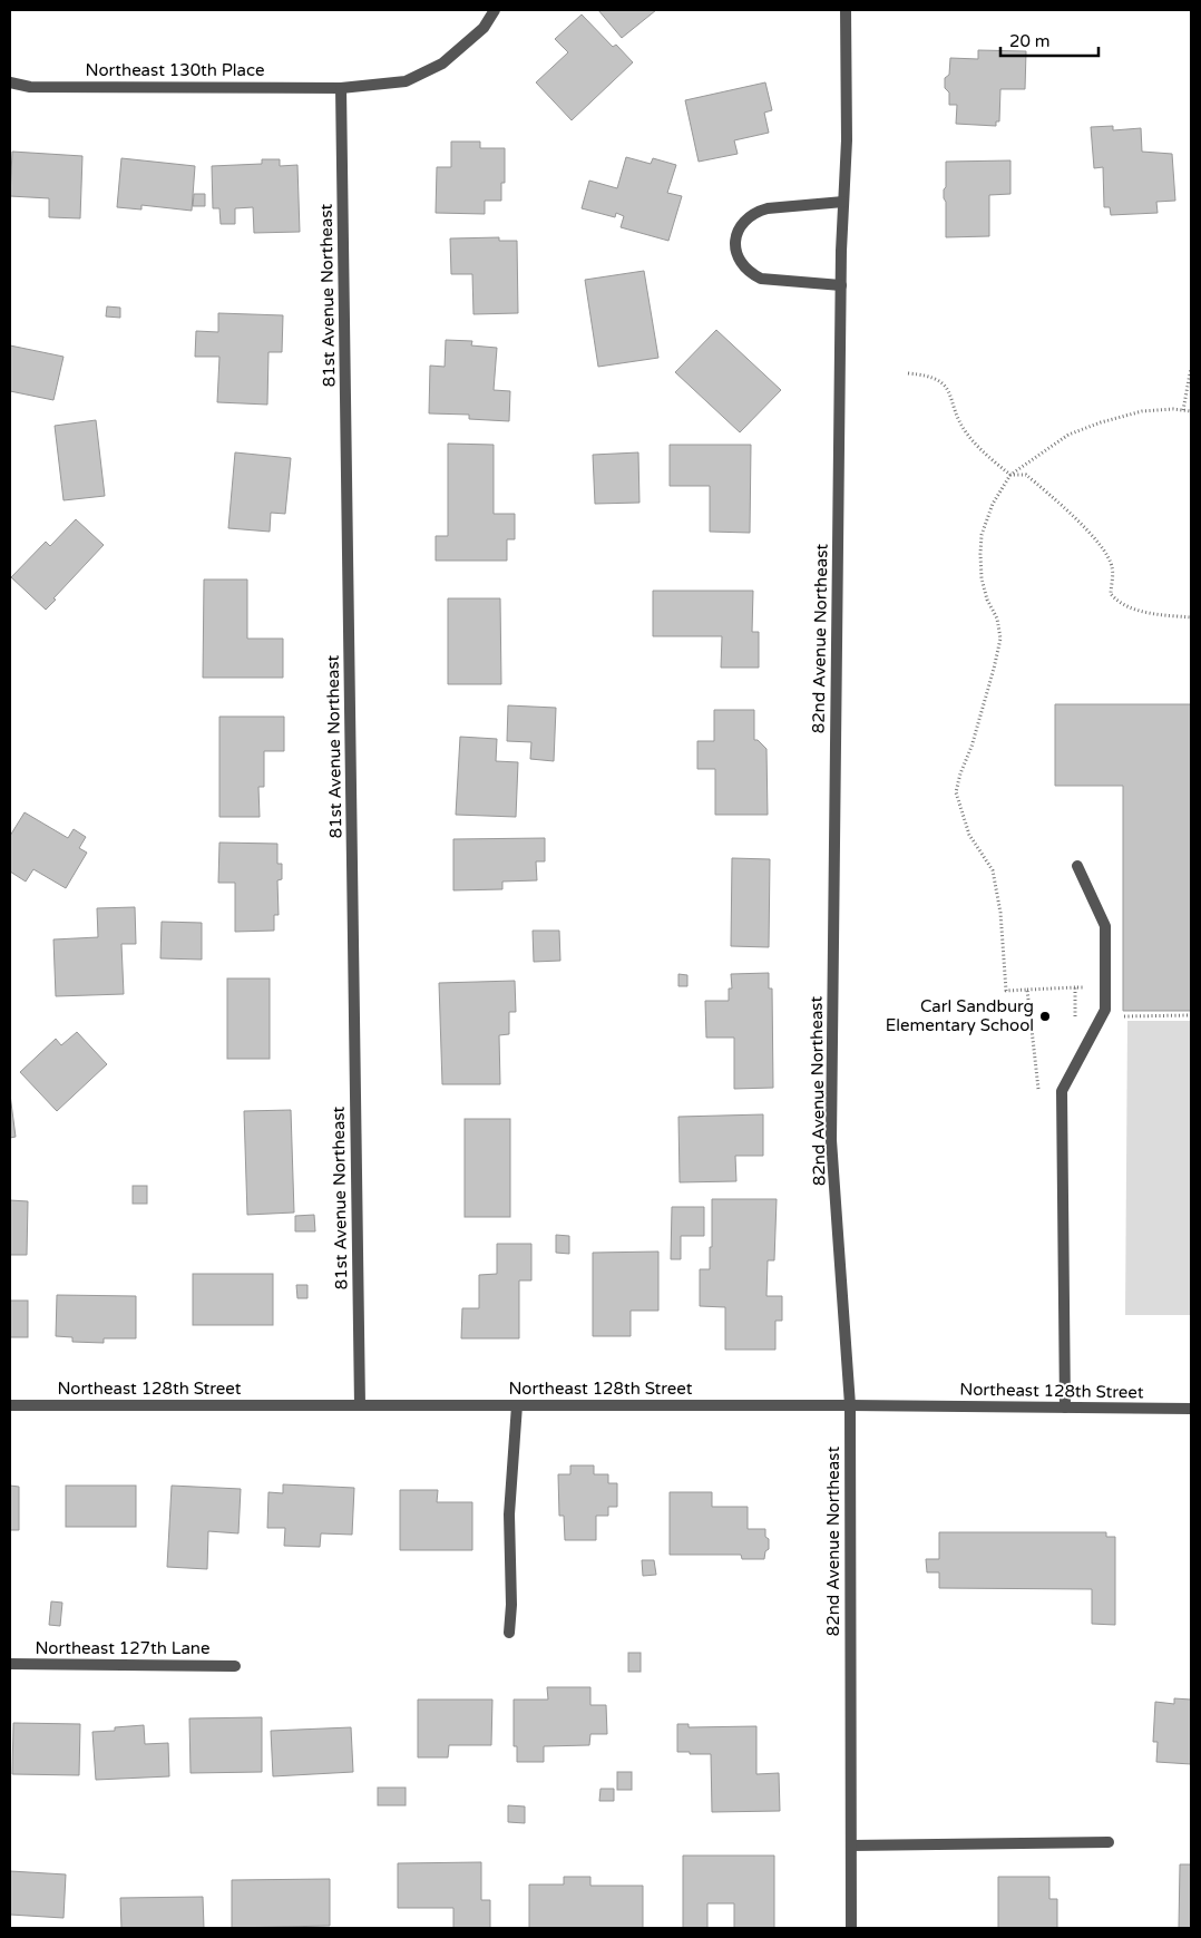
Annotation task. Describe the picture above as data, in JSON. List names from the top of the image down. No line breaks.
{"streets":{"street":["Northeast 130th Place","81st Avenue Northeast","82nd Avenue Northeast","Northeast 128th Street","Northeast 127th Lane"]},"crossings":[["Northeast 130th Place","81st Avenue Northeast"],["81st Avenue Northeast","Northeast 128th Street"],["82nd Avenue Northeast","Northeast 128th Street"]],"places":["Carl Sandburg Elementary School"],"scale_bar":"20 m"}
